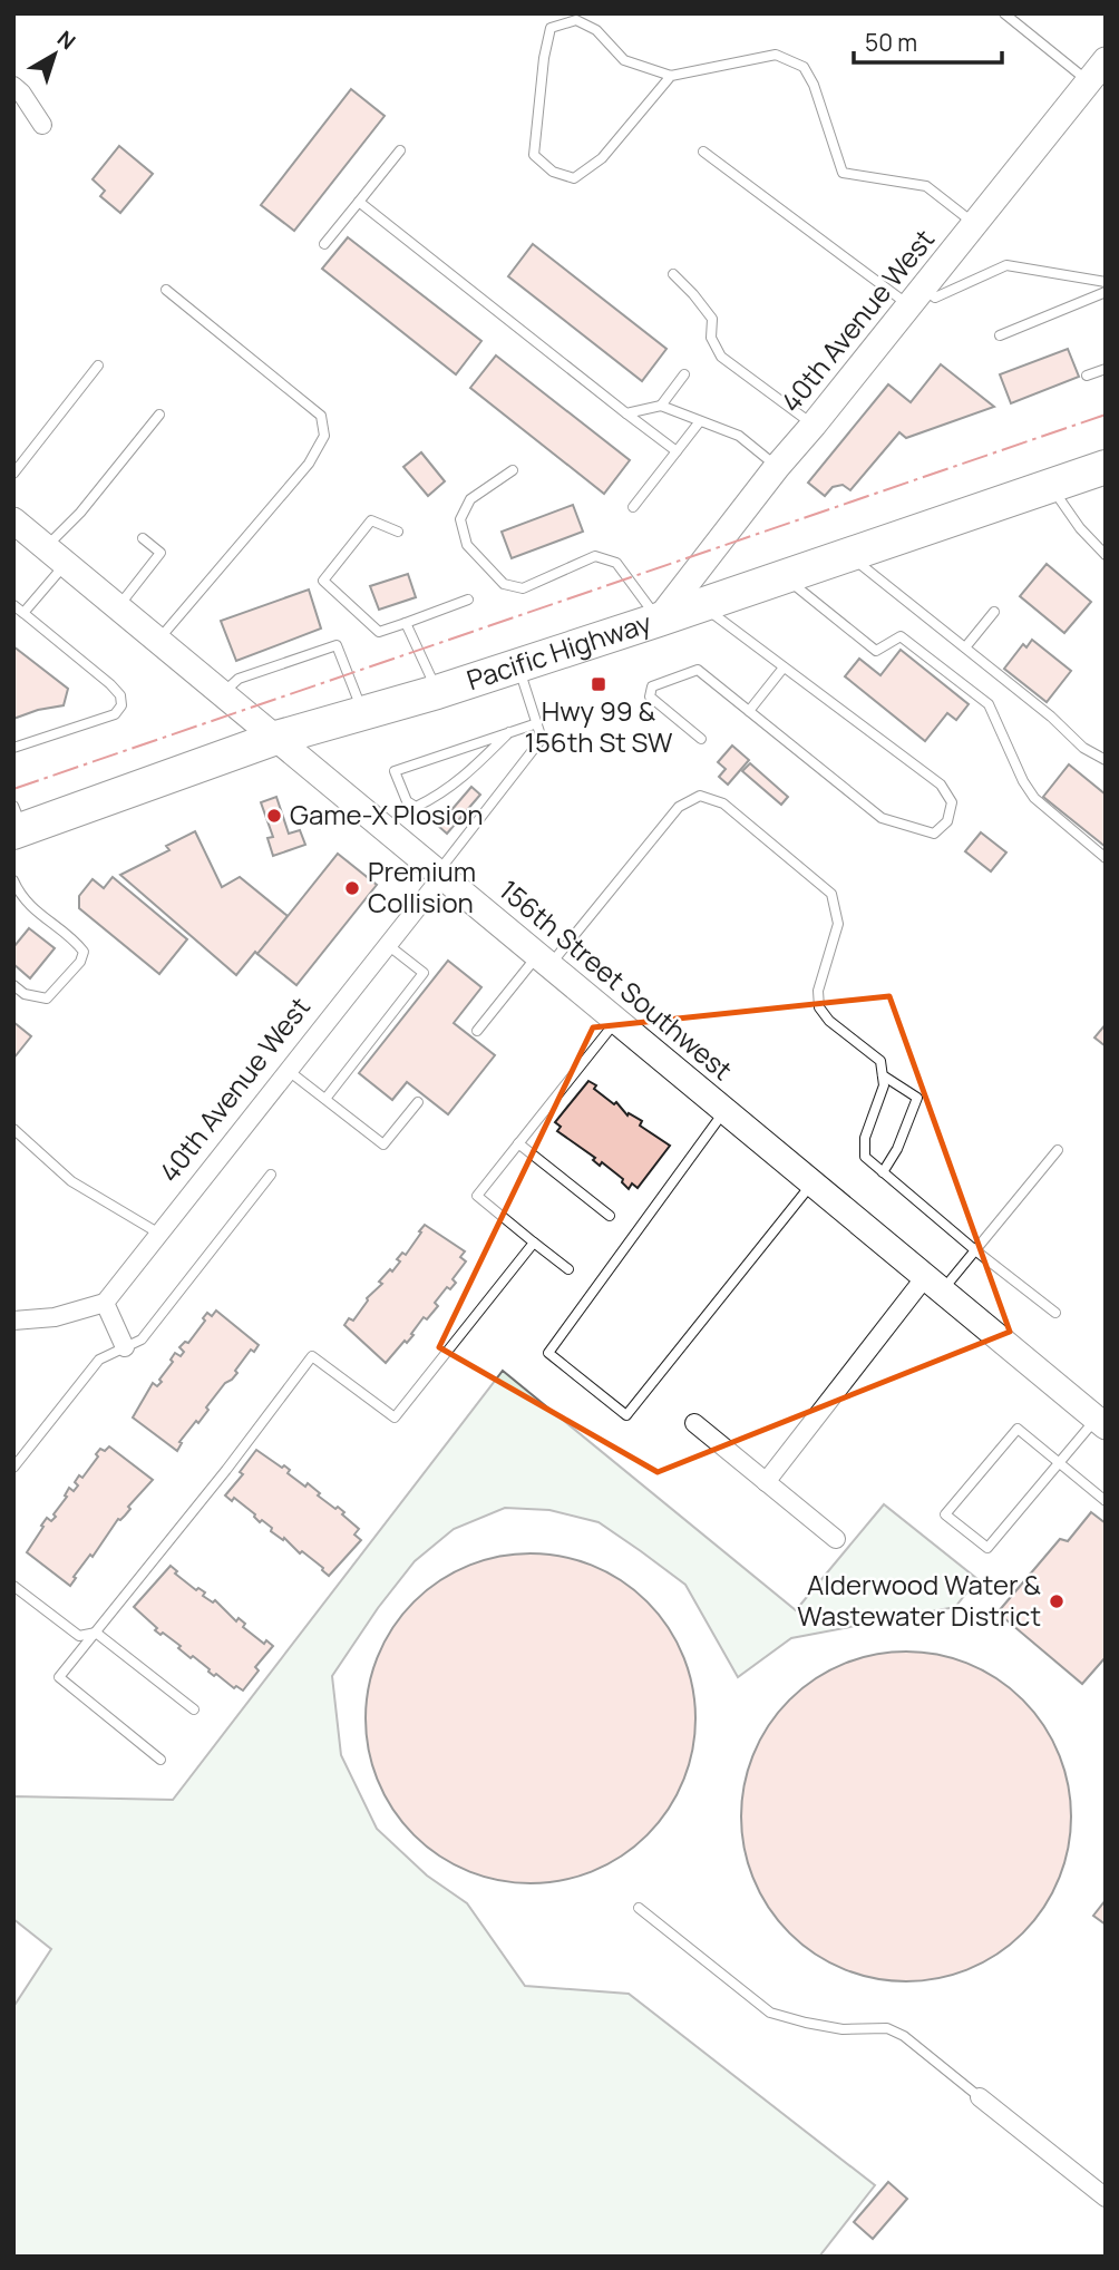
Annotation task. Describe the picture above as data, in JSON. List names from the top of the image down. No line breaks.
{"streets":{"highway":["Pacific Highway"],"street":["40th Avenue West","156th Street Southwest"]},"crossings":[["40th Avenue West","Pacific Highway"],["40th Avenue West","156th Street Southwest"],["Pacific Highway","156th Street Southwest"]],"places":{"transit":["Hwy 99 & 156th St SW"],"other":["Game-X Plosion","Premium Collision","Alderwood Water & Wastewater District"]},"scale_bar":"50 m","north":"top right"}
